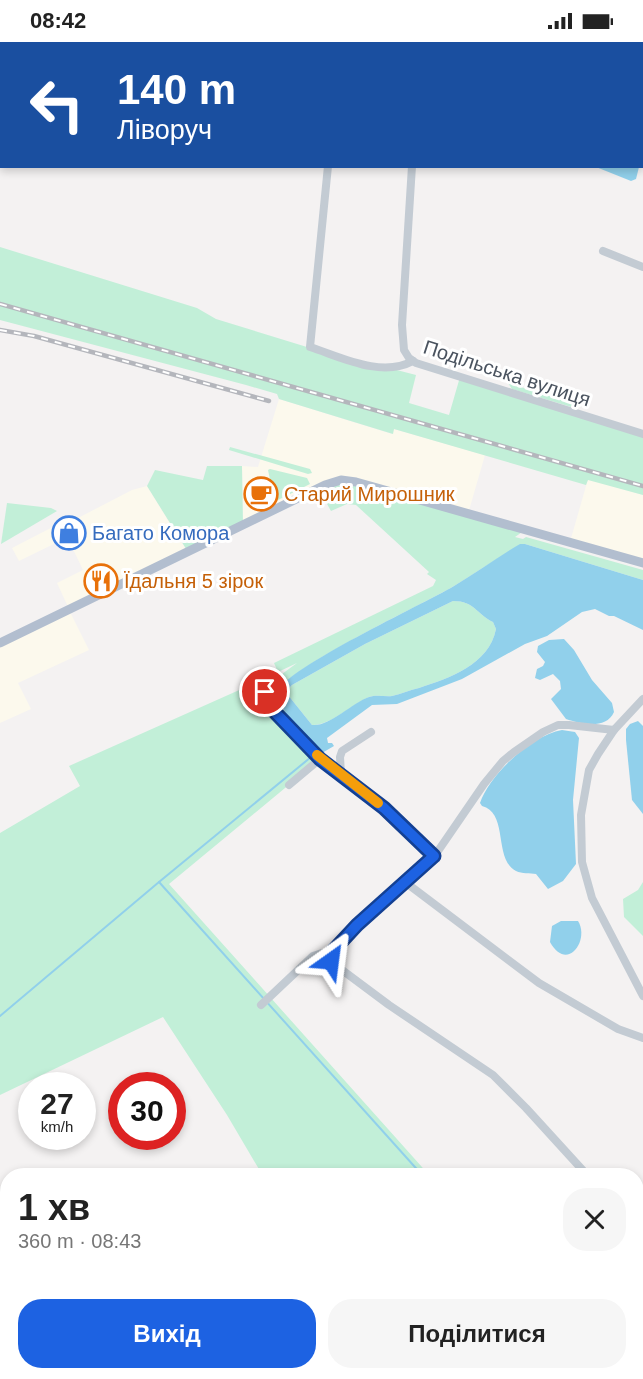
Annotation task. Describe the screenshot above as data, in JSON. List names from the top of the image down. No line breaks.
{"streets":{"street":["Подільська вулиця"]},"places":{"cafe":["Старий Мирошник"],"shop":["Багато Комора"],"restaurant":["Їдальня 5 зірок"]},"page":{"status":"08:42","turn":["140 m","Ліворуч"],"speed":"27 km/h","limit":"30","heading":["1 хв","360 m · 08:43"],"buttons":["Вихід","Поділитися"]}}
